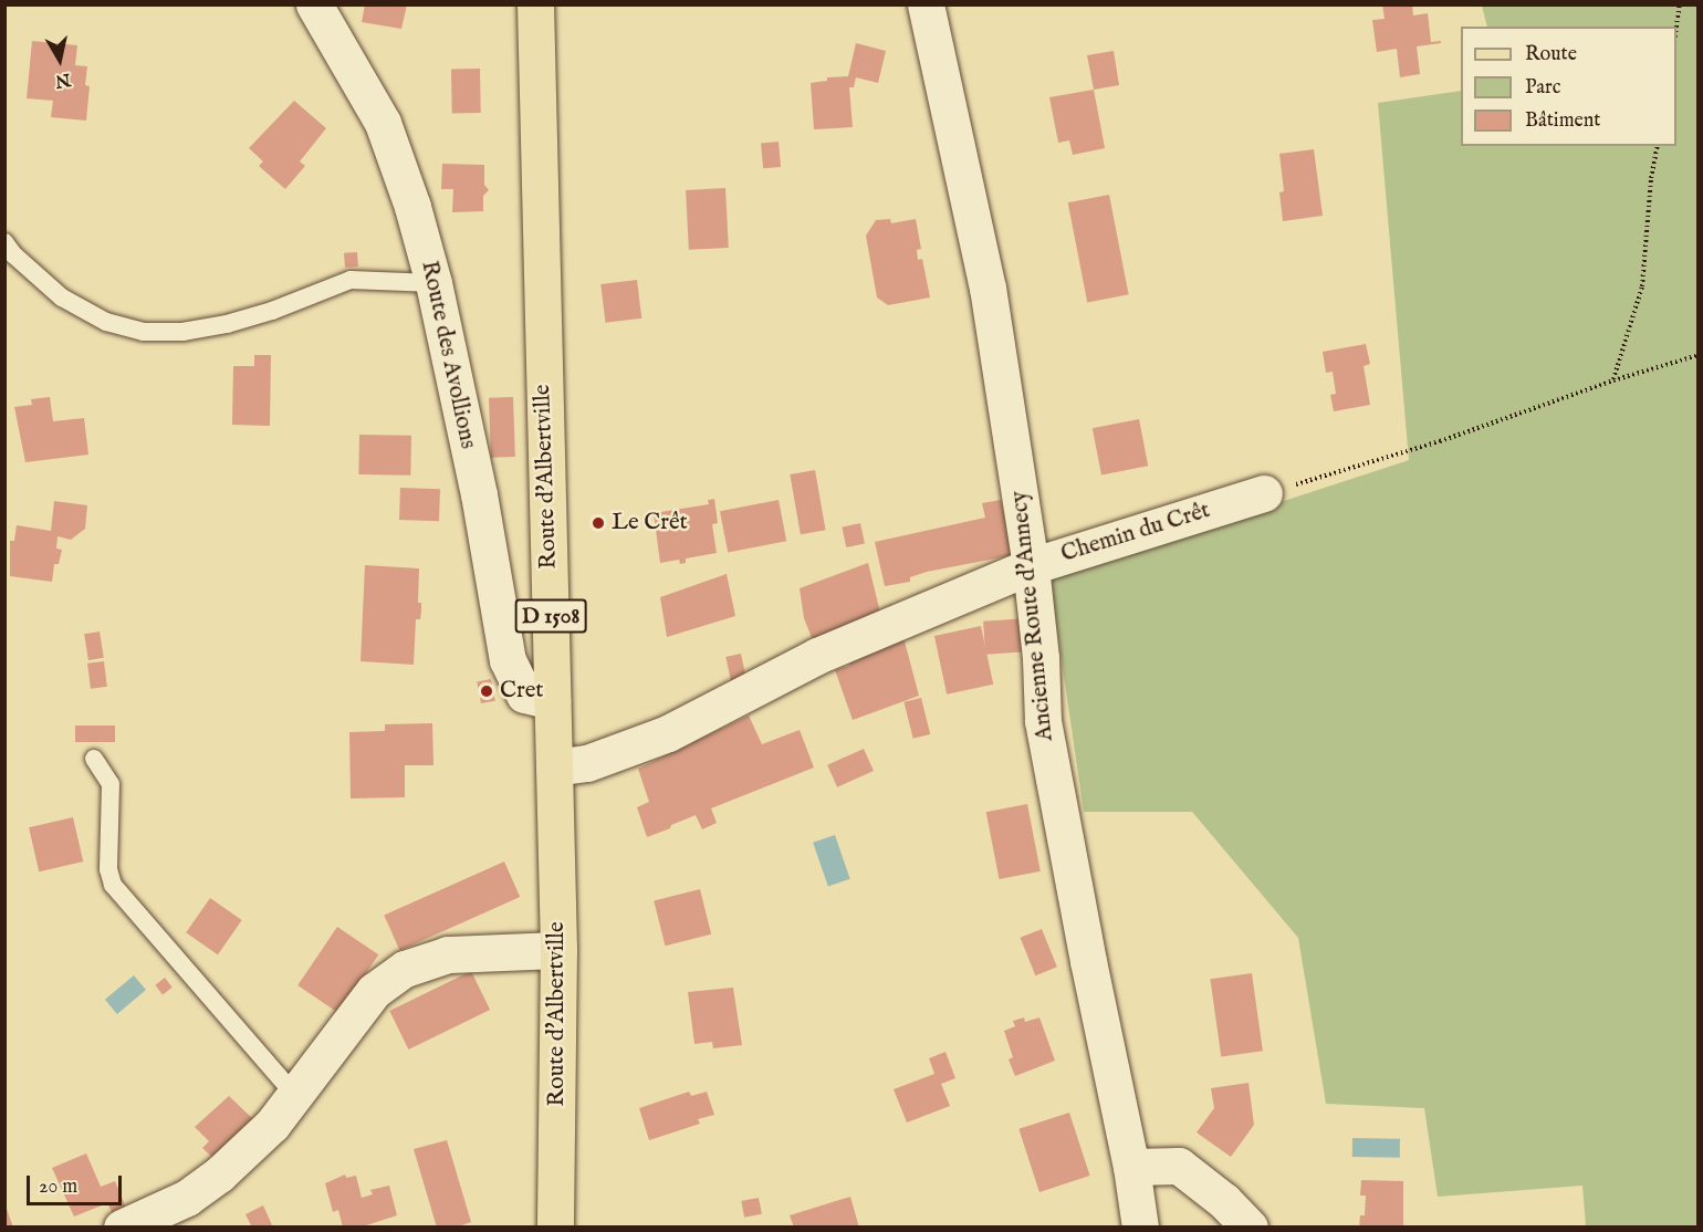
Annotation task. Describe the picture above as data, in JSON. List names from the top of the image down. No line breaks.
{"streets":{"main road":["Route d'Albertville","D 1508"],"street":["Route des Avollions","Chemin du Crêt","Ancienne Route d'Annecy"]},"crossings":[["Route des Avollions","Route d'Albertville"],["Route d'Albertville","Chemin du Crêt"],["Chemin du Crêt","Ancienne Route d'Annecy"]],"places":["Le Crêt","Cret"],"legend":["Route","Parc","Bâtiment"],"scale_bar":"20 m","north":"bottom"}
